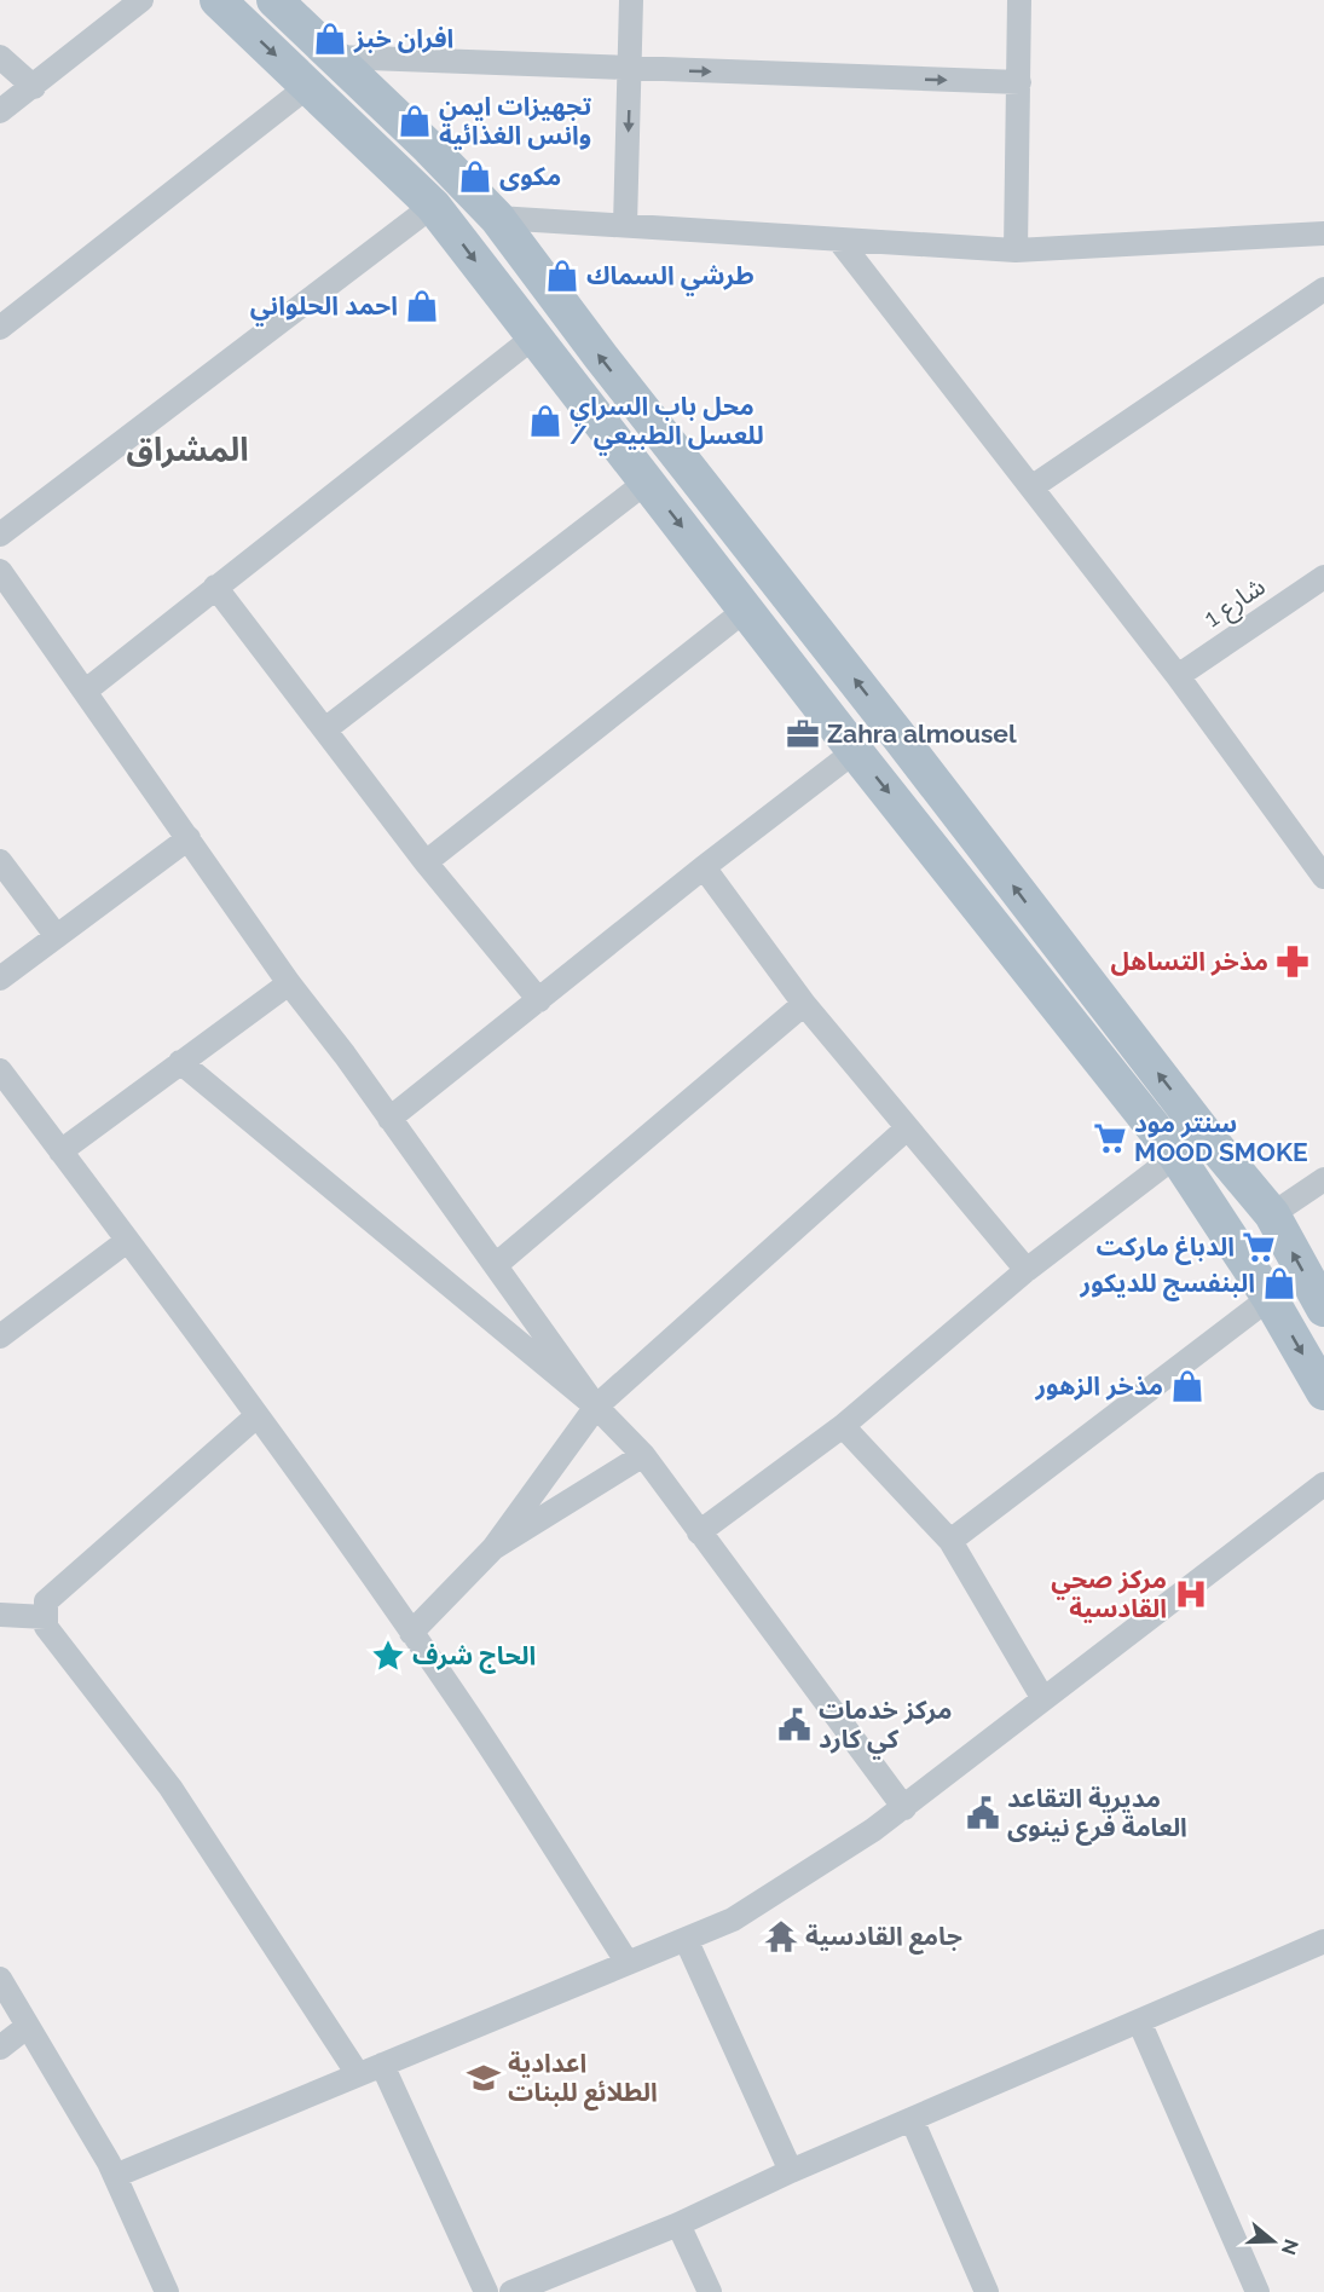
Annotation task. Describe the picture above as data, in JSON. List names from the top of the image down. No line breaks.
{"streets":{"street":["شارع 1"]},"districts":["المشراق"],"places":{"shop":["افران خبز","تجهيزات ايمن وانس الغذائية","مكوى","طرشي السماك","احمد الحلواني","محل باب السراي / للعسل الطبيعي","البنفسج للديكور","مذخر الزهور"],"office":["Zahra almousel"],"pharmacy":["مذخر التساهل"],"supermarket":["سنتر مود MOOD SMOKE","الدباغ ماركت"],"hospital":["مركز صحي القادسية"],"place":["الحاج شرف"],"public building":["مركز خدمات كي كارد","مديرية التقاعد العامة فرع نينوى"],"temple":["جامع القادسية"],"school or university":["اعدادية الطلائع للبنات"]},"north":"right"}
